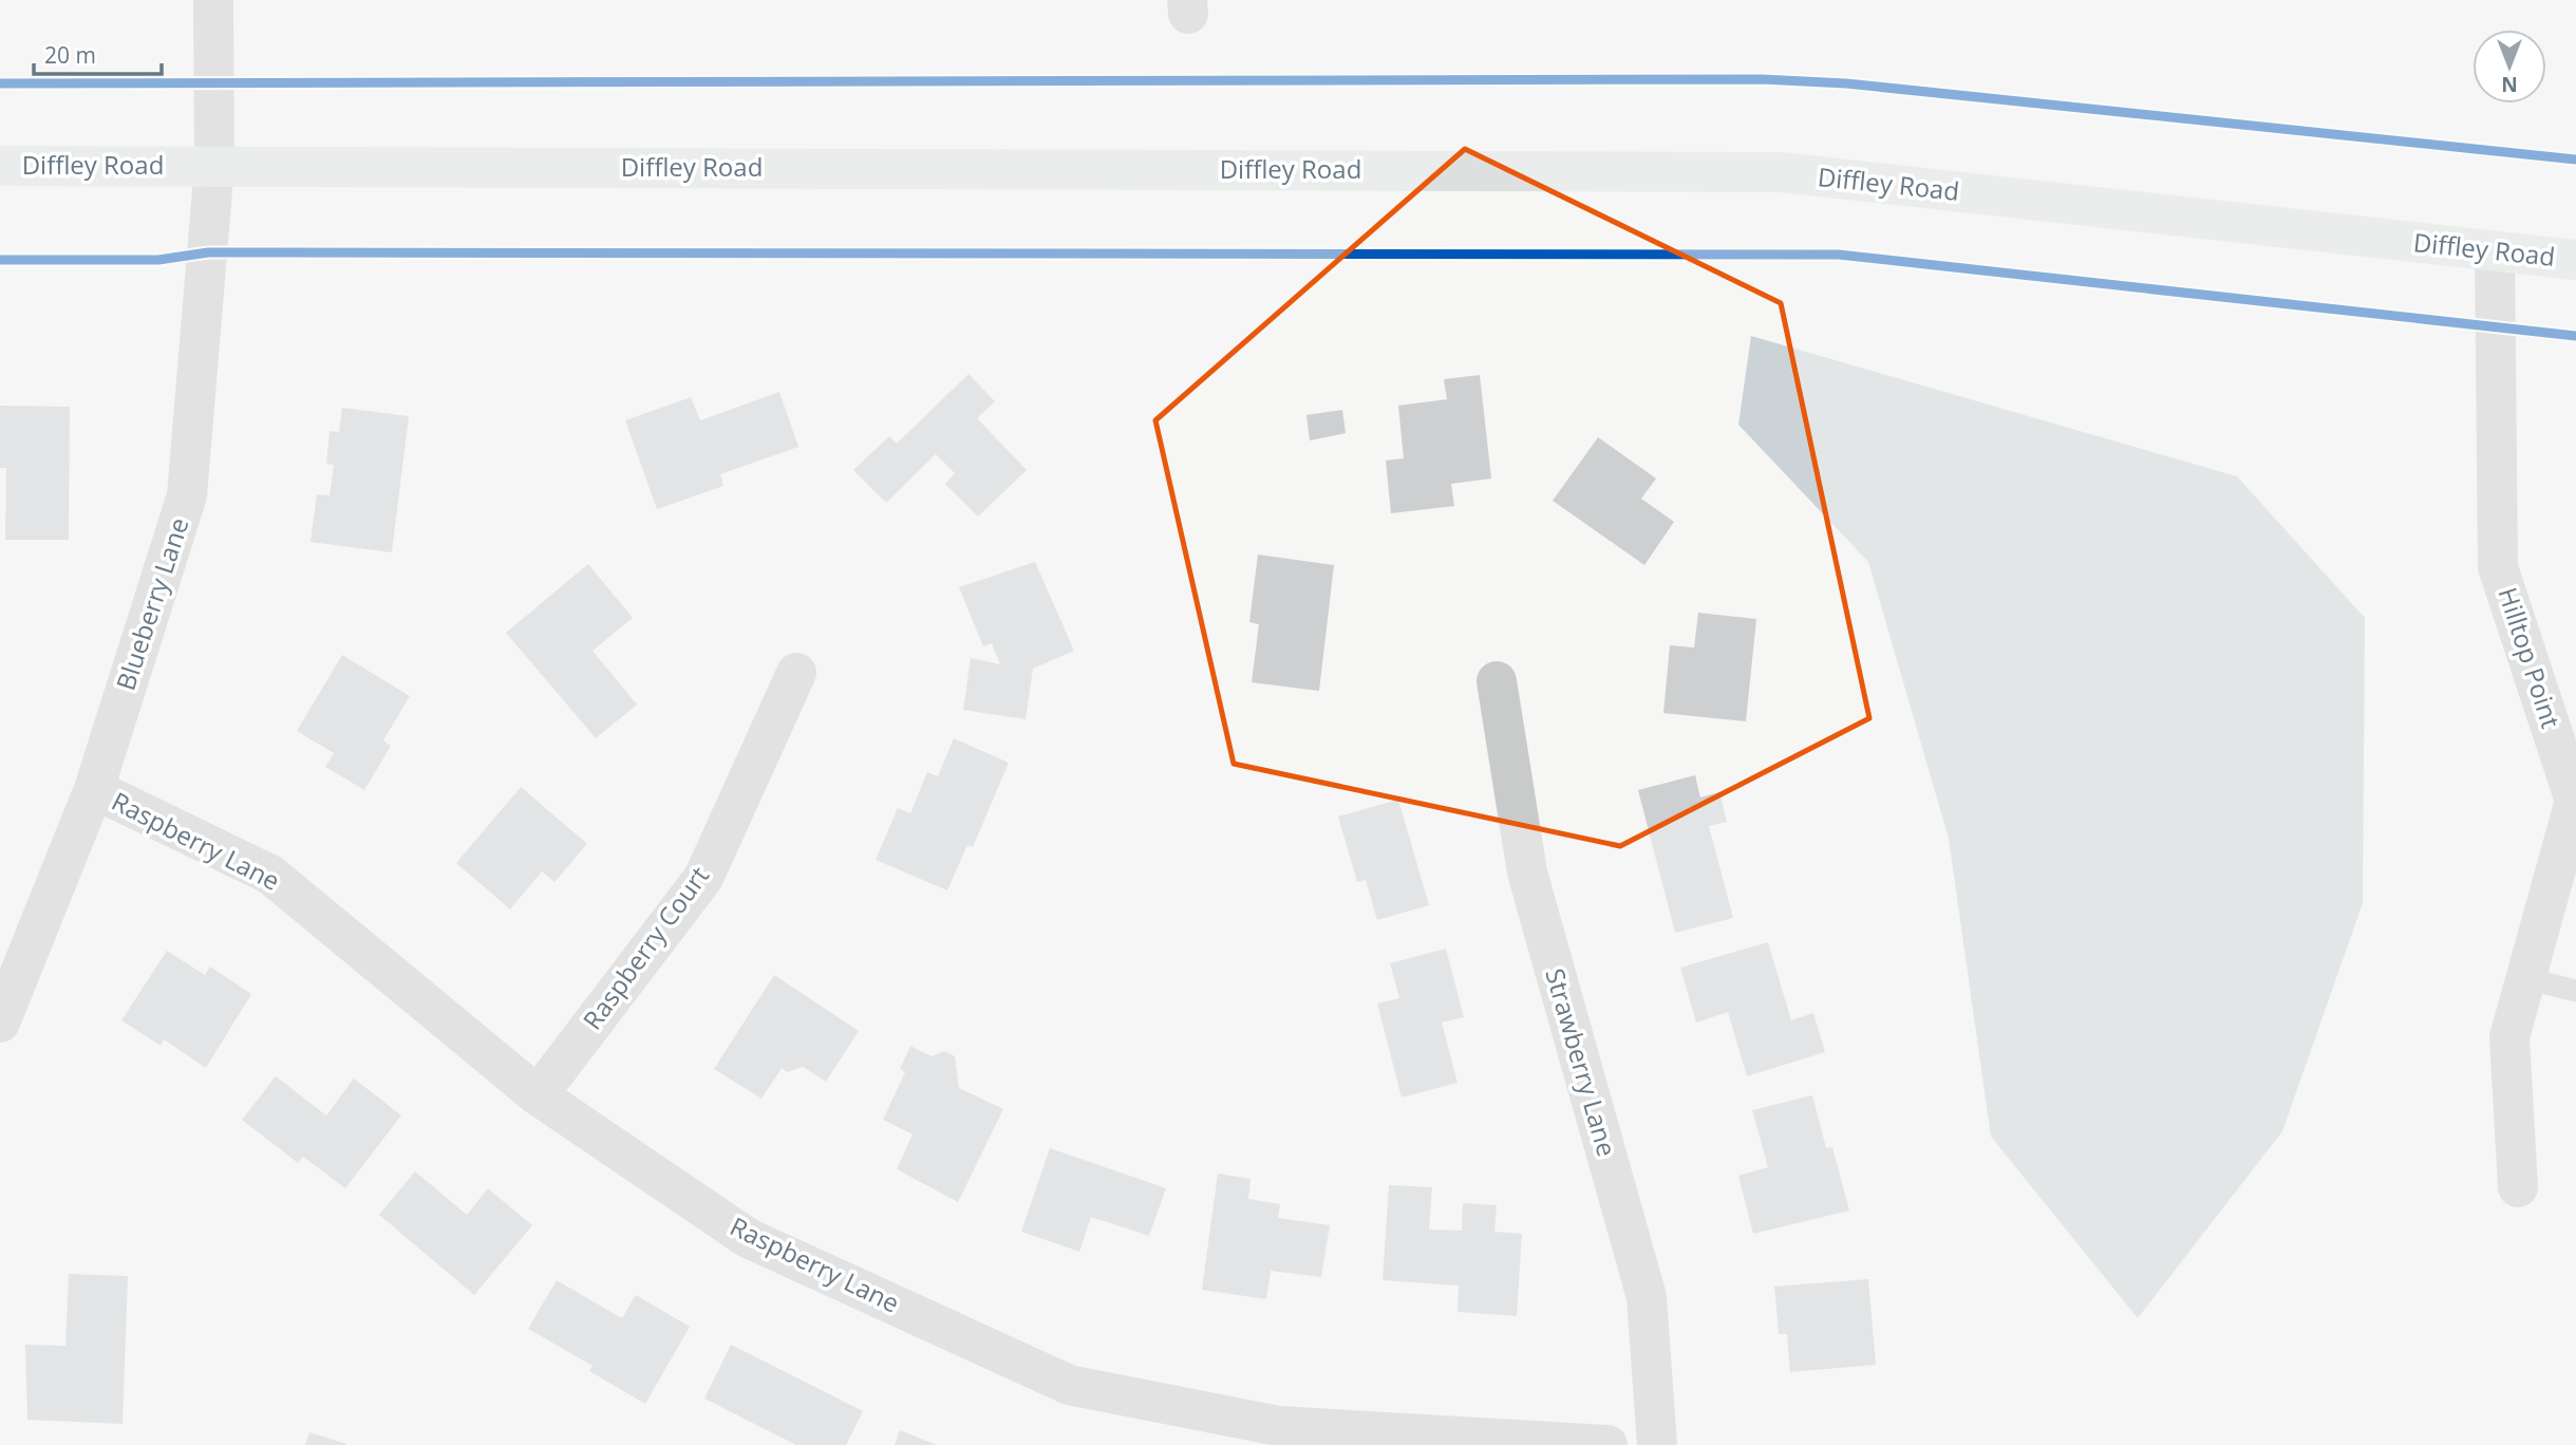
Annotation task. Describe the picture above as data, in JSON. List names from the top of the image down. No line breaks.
{"streets":{"main road":["Diffley Road"],"street":["Blueberry Lane","Hilltop Point","Raspberry Lane","Raspberry Court","Strawberry Lane"]},"crossings":[["Diffley Road","Blueberry Lane"],["Diffley Road","Hilltop Point"],["Blueberry Lane","Raspberry Lane"],["Raspberry Lane","Raspberry Court"]],"scale_bar":"20 m","north":"bottom"}
